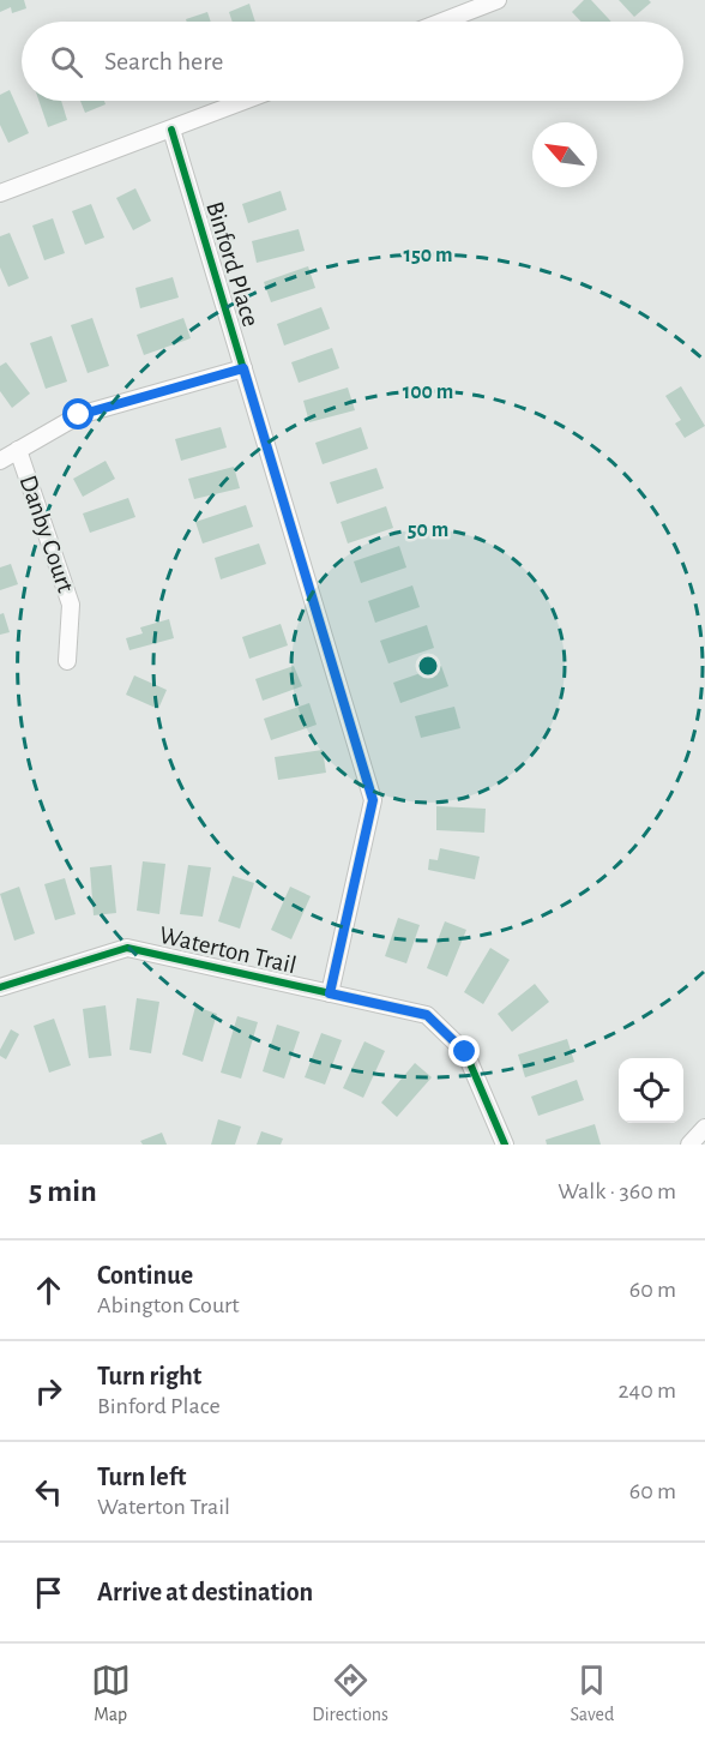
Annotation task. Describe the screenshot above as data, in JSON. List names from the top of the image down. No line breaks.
{"streets":{"street":["Binford Place","Danby Court","Waterton Trail"]},"crossings":[["Binford Place","Waterton Trail"]],"north":"top left","page":{"search":"Search here","heading":["5 min","Walk · 360 m"],"list":[["Continue","Abington Court","60 m"],["Turn right","Binford Place","240 m"],["Turn left","Waterton Trail","60 m"],"Arrive at destination"],"nav":["Map","Directions","Saved"]},"rings":["150 m","100 m","50 m"]}
